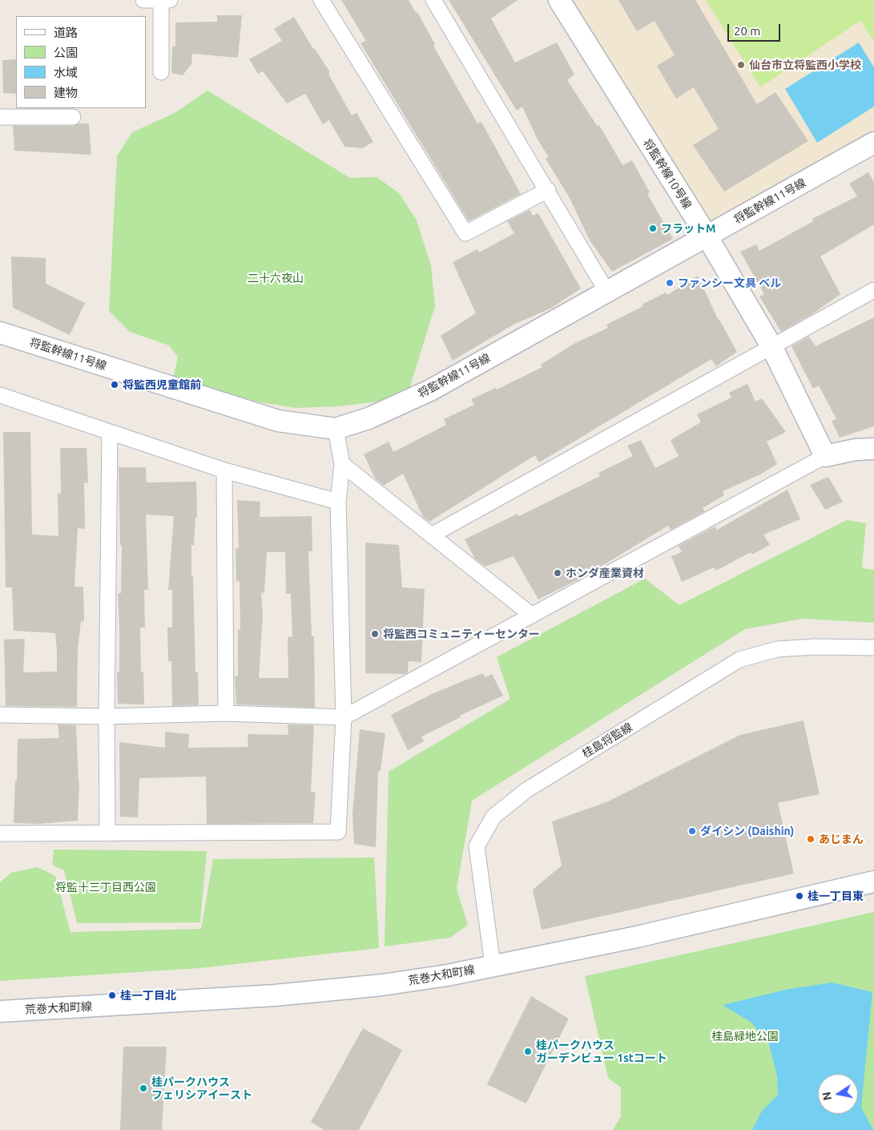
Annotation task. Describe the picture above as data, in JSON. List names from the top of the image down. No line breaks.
{"streets":{"street":["将監幹線10号線","将監幹線11号線","桂島将監線","荒巻大和町線"]},"crossings":[["将監幹線10号線","将監幹線11号線"],["桂島将監線","荒巻大和町線"]],"parks":["二十六夜山","将監十三丁目西公園","桂島緑地公園"],"places":["仙台市立将監西小学校","フラットM","ファンシー文具 ベル","将監西児童館前","ホンダ産業資材","将監西コミュニティーセンター","ダイシン (Daishin)","あじまん","桂一丁目東","桂一丁目北","桂パークハウス ガーデンビュー 1stコート","桂パークハウス フェリシアイースト"],"legend":["道路","公園","水域","建物"],"scale_bar":"20 m","north":"left"}
